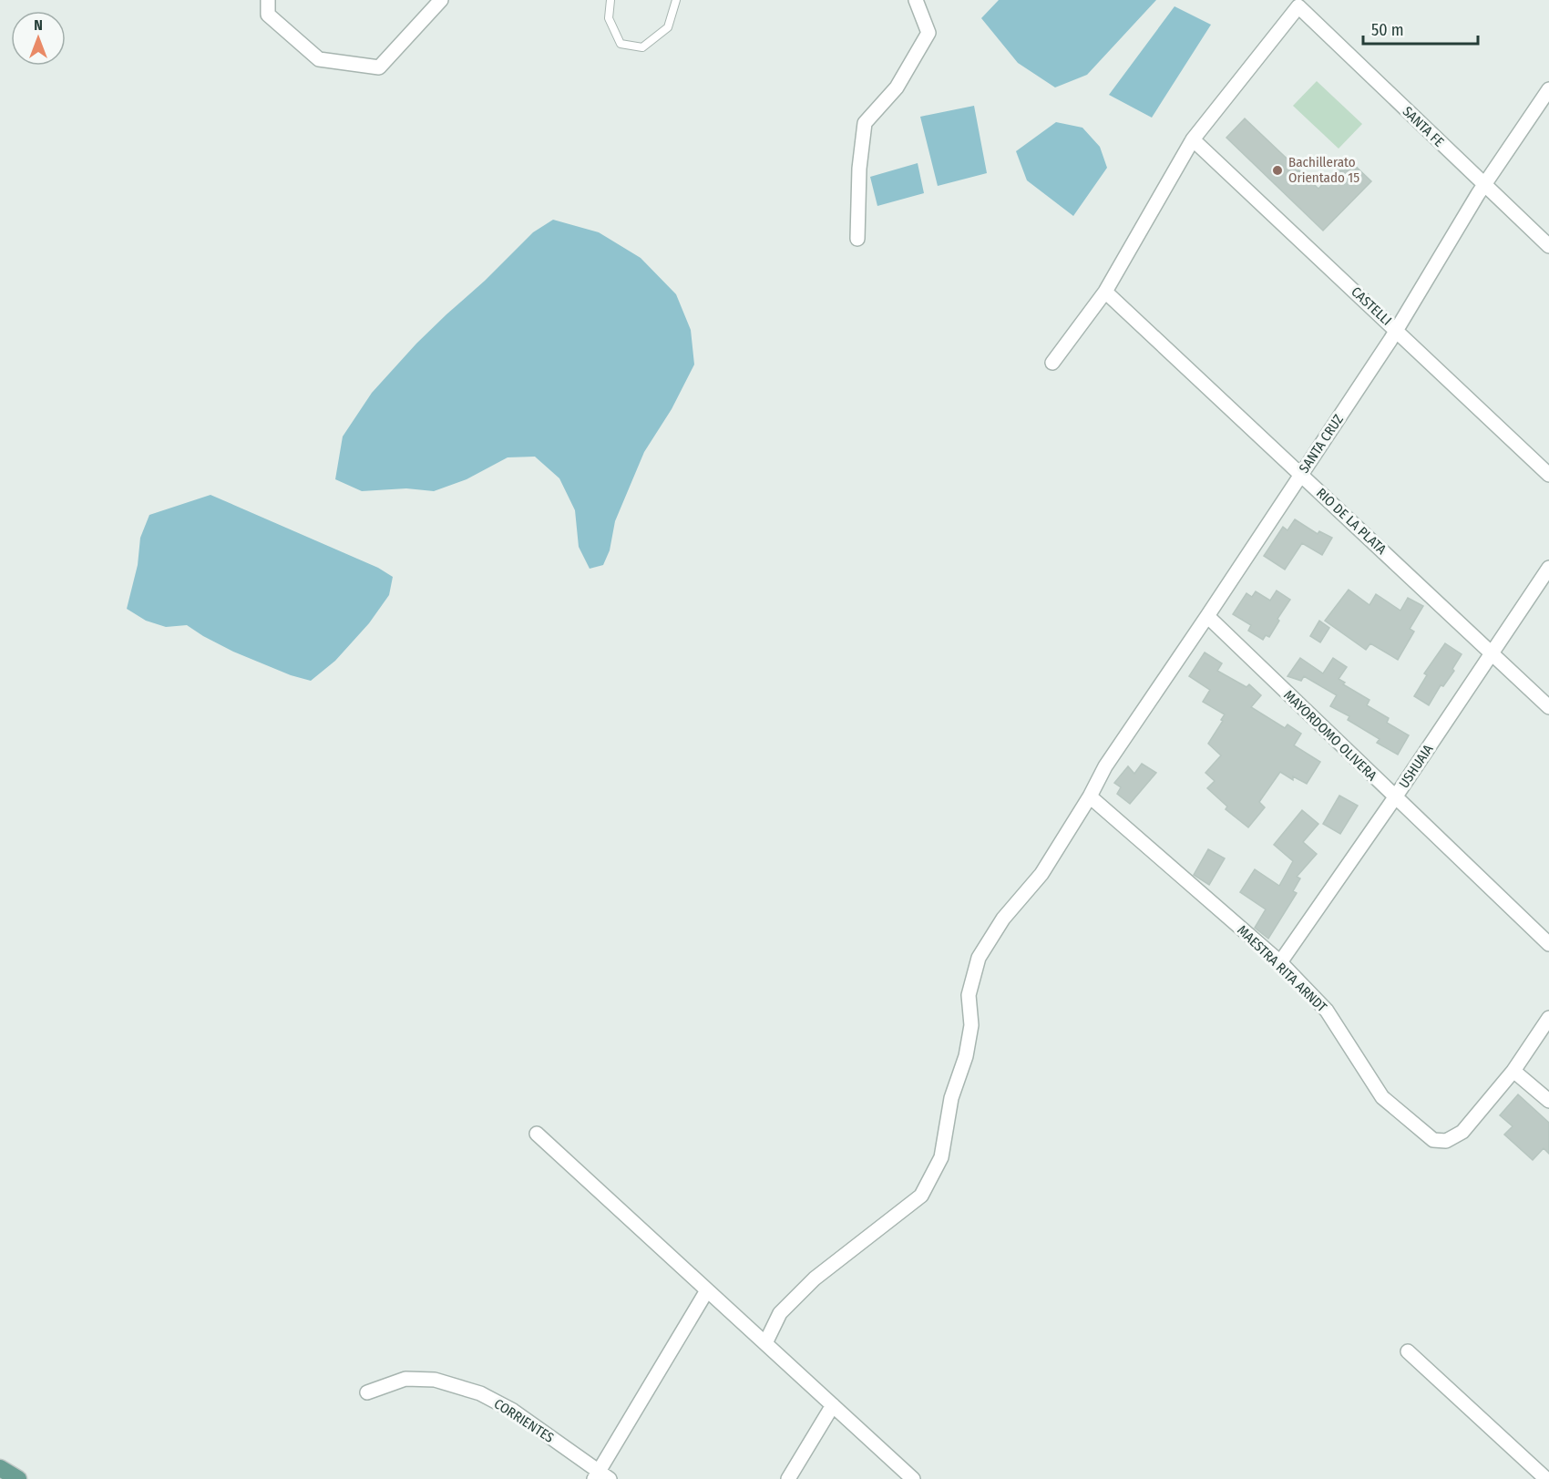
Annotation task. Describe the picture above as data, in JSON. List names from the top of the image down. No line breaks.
{"streets":{"street":["SANTA FE","CASTELLI","SANTA CRUZ","RIO DE LA PLATA","MAYORDOMO OLIVERA","USHUAIA","MAESTRA RITA ARNDT","CORRIENTES"]},"crossings":[["SANTA FE","CASTELLI"],["SANTA FE","SANTA CRUZ"],["CASTELLI","SANTA CRUZ"],["SANTA CRUZ","RIO DE LA PLATA"],["SANTA CRUZ","MAYORDOMO OLIVERA"],["SANTA CRUZ","MAESTRA RITA ARNDT"],["RIO DE LA PLATA","USHUAIA"],["MAYORDOMO OLIVERA","USHUAIA"],["USHUAIA","MAESTRA RITA ARNDT"]],"places":["Bachillerato Orientado 15"],"scale_bar":"50 m","north":"top"}
